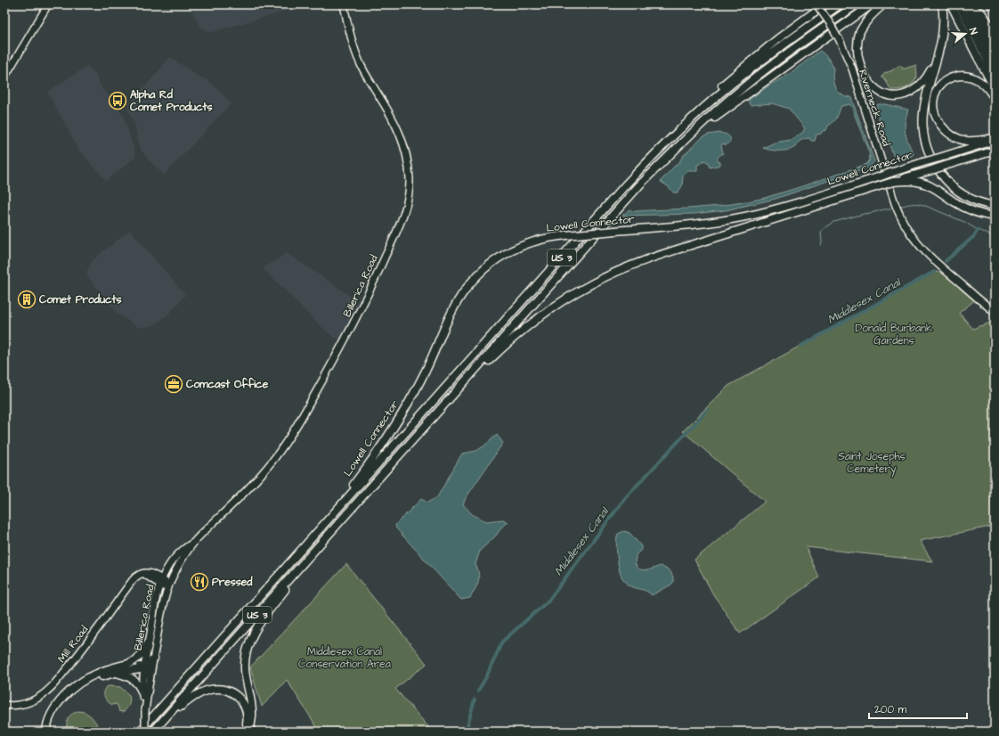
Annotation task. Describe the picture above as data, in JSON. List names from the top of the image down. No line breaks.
{"streets":{"highway":["Lowell Connector","US 3"],"main road":["Riverneck Road","Billerica Road","Mill Road"]},"crossings":[["Lowell Connector","US 3"],["Billerica Road","Mill Road"]],"water":["Middlesex Canal"],"parks":["Donald Burbank Gardens","Saint Josephs Cemetery","Middlesex Canal Conservation Area"],"places":{"bus stop":["Alpha Rd Comet Products"],"building":["Comet Products"],"office":["Comcast Office"],"restaurant":["Pressed"]},"scale_bar":"200 m","north":"right"}
